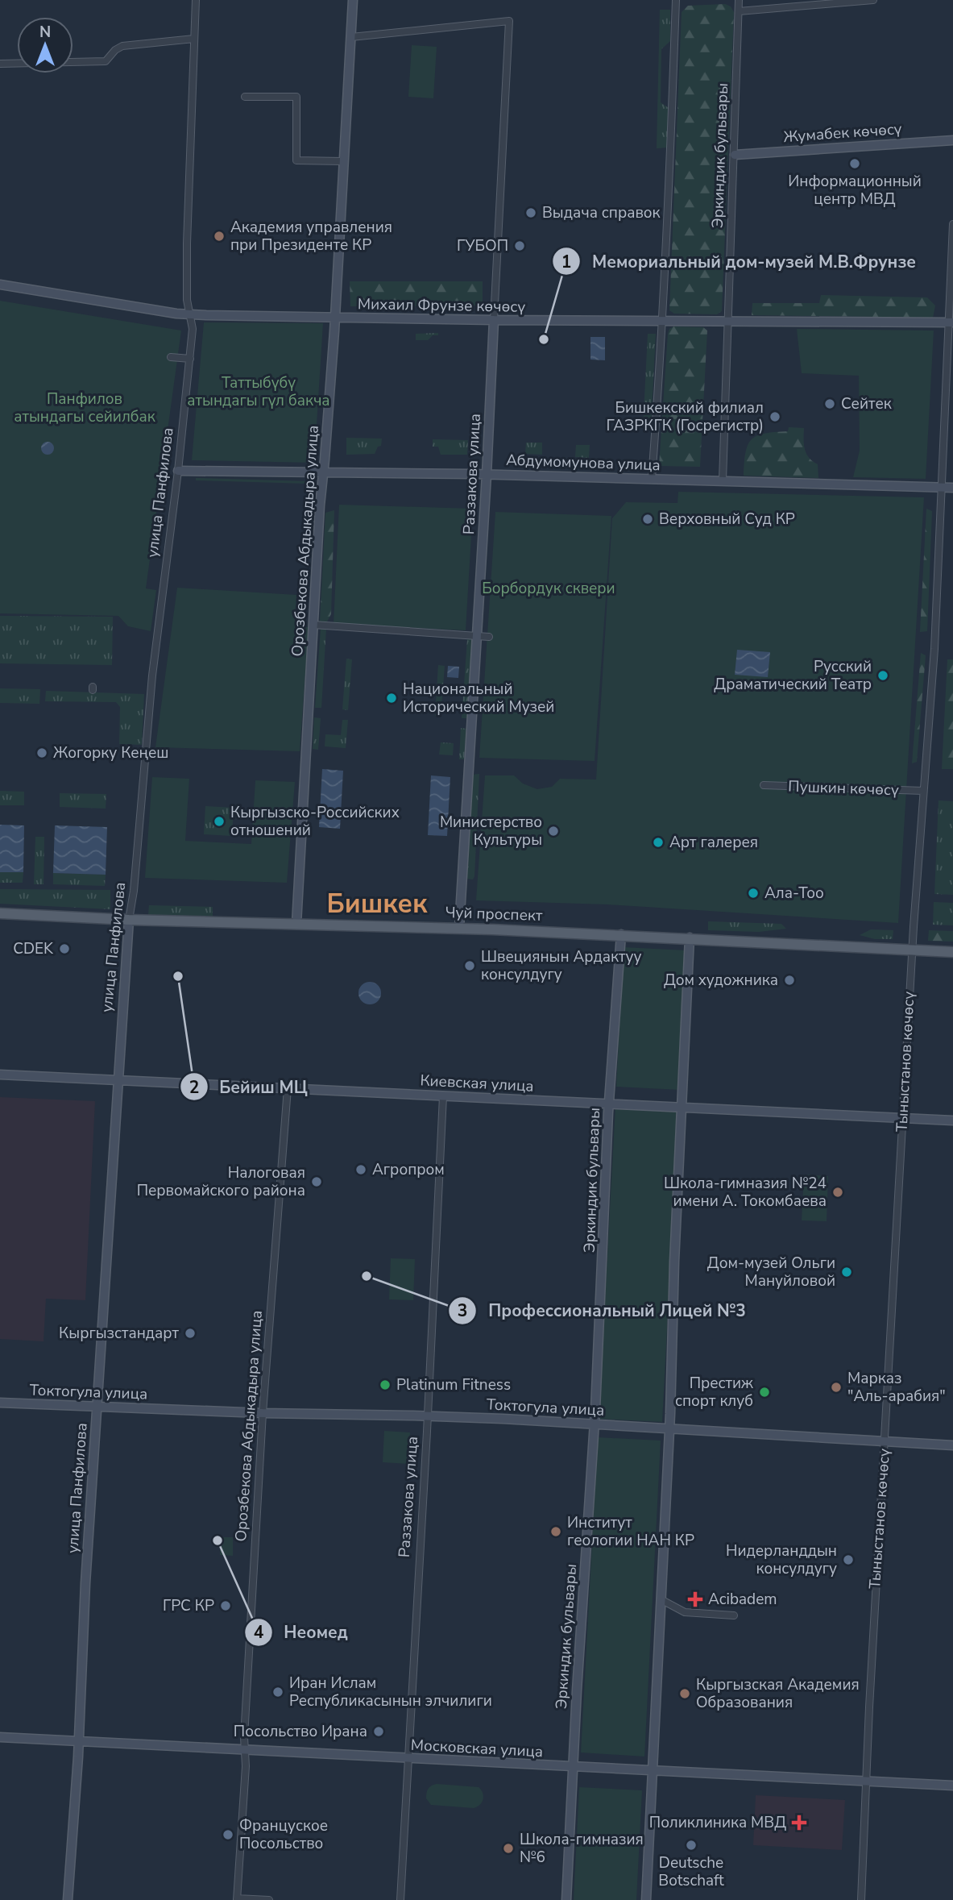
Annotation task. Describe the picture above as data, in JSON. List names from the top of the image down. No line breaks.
{"streets":{"main road":["Чуй проспект"],"street":["Жумабек көчөсү","Эркиндик бульвары","Михаил Фрунзе көчөсү","Абдумомунова улица","Раззакова улица","улица Панфилова","Орозбекова Абдыкадыра улица","Пушкин көчөсү","Тыныстанов көчөсү","Киевская улица","Токтогула улица","Московская улица"]},"crossings":[["Жумабек көчөсү","Эркиндик бульвары"],["Эркиндик бульвары","Михаил Фрунзе көчөсү"],["Эркиндик бульвары","Абдумомунова улица"],["Эркиндик бульвары","Чуй проспект"],["Эркиндик бульвары","Киевская улица"],["Эркиндик бульвары","Токтогула улица"],["Эркиндик бульвары","Московская улица"],["Михаил Фрунзе көчөсү","Раззакова улица"],["Михаил Фрунзе көчөсү","улица Панфилова"],["Михаил Фрунзе көчөсү","Орозбекова Абдыкадыра улица"],["Михаил Фрунзе көчөсү","Тыныстанов көчөсү"],["Абдумомунова улица","Раззакова улица"],["Абдумомунова улица","улица Панфилова"],["Абдумомунова улица","Орозбекова Абдыкадыра улица"],["Абдумомунова улица","Тыныстанов көчөсү"],["Раззакова улица","Орозбекова Абдыкадыра улица"],["Раззакова улица","Чуй проспект"],["Раззакова улица","Киевская улица"],["Раззакова улица","Токтогула улица"],["Раззакова улица","Московская улица"],["улица Панфилова","Чуй проспект"],["улица Панфилова","Киевская улица"],["улица Панфилова","Токтогула улица"],["улица Панфилова","Московская улица"],["Орозбекова Абдыкадыра улица","Чуй проспект"],["Орозбекова Абдыкадыра улица","Киевская улица"],["Орозбекова Абдыкадыра улица","Токтогула улица"],["Орозбекова Абдыкадыра улица","Московская улица"],["Пушкин көчөсү","Тыныстанов көчөсү"],["Чуй проспект","Тыныстанов көчөсү"],["Тыныстанов көчөсү","Киевская улица"],["Тыныстанов көчөсү","Токтогула улица"],["Тыныстанов көчөсү","Московская улица"]],"districts":["Бишкек"],"parks":["Таттыбүбү атындагы гүл бакча","Панфилов атындагы сейилбак","Борбордук сквери"],"places":{"other":["Информационный центр МВД","Выдача справок","Академия управления при Президенте КР","ГУБОП","Мемориальный дом-музей М.В.Фрунзе","Сейтек","Бишкекский филиал ГАЗРКГК (Госрегистр)","Верховный Суд КР","Русский Драматический Театр","Национальный Исторический Музей","Жогорку Кеңеш","Кыргызско-Российских отношений","Министерство Культуры","Арт галерея","Ала-Тоо","CDEK","Швециянын Ардактуу консулдугу","Бейиш МЦ","Дом художника","Агропром","Налоговая Первомайского района","Школа-гимназия №24 имени А. Токомбаева","Дом-музей Ольги Мануйловой","Профессиональный Лицей №3","Кыргызстандарт","Platinum Fitness","Марказ \"Аль-арабия\"","Престиж спорт клуб","Институт геологии НАН КР","Неомед","Нидерланддын консулдугу","ГРС КР","Иран Ислам Республикасынын элчилиги","Кыргызская Академия Образования","Посольство Ирана","Француское Посольство","Deutsche Botschaft","Школа-гимназия №6"],"health":["Acibadem","Поликлиника МВД"]},"north":"top"}
